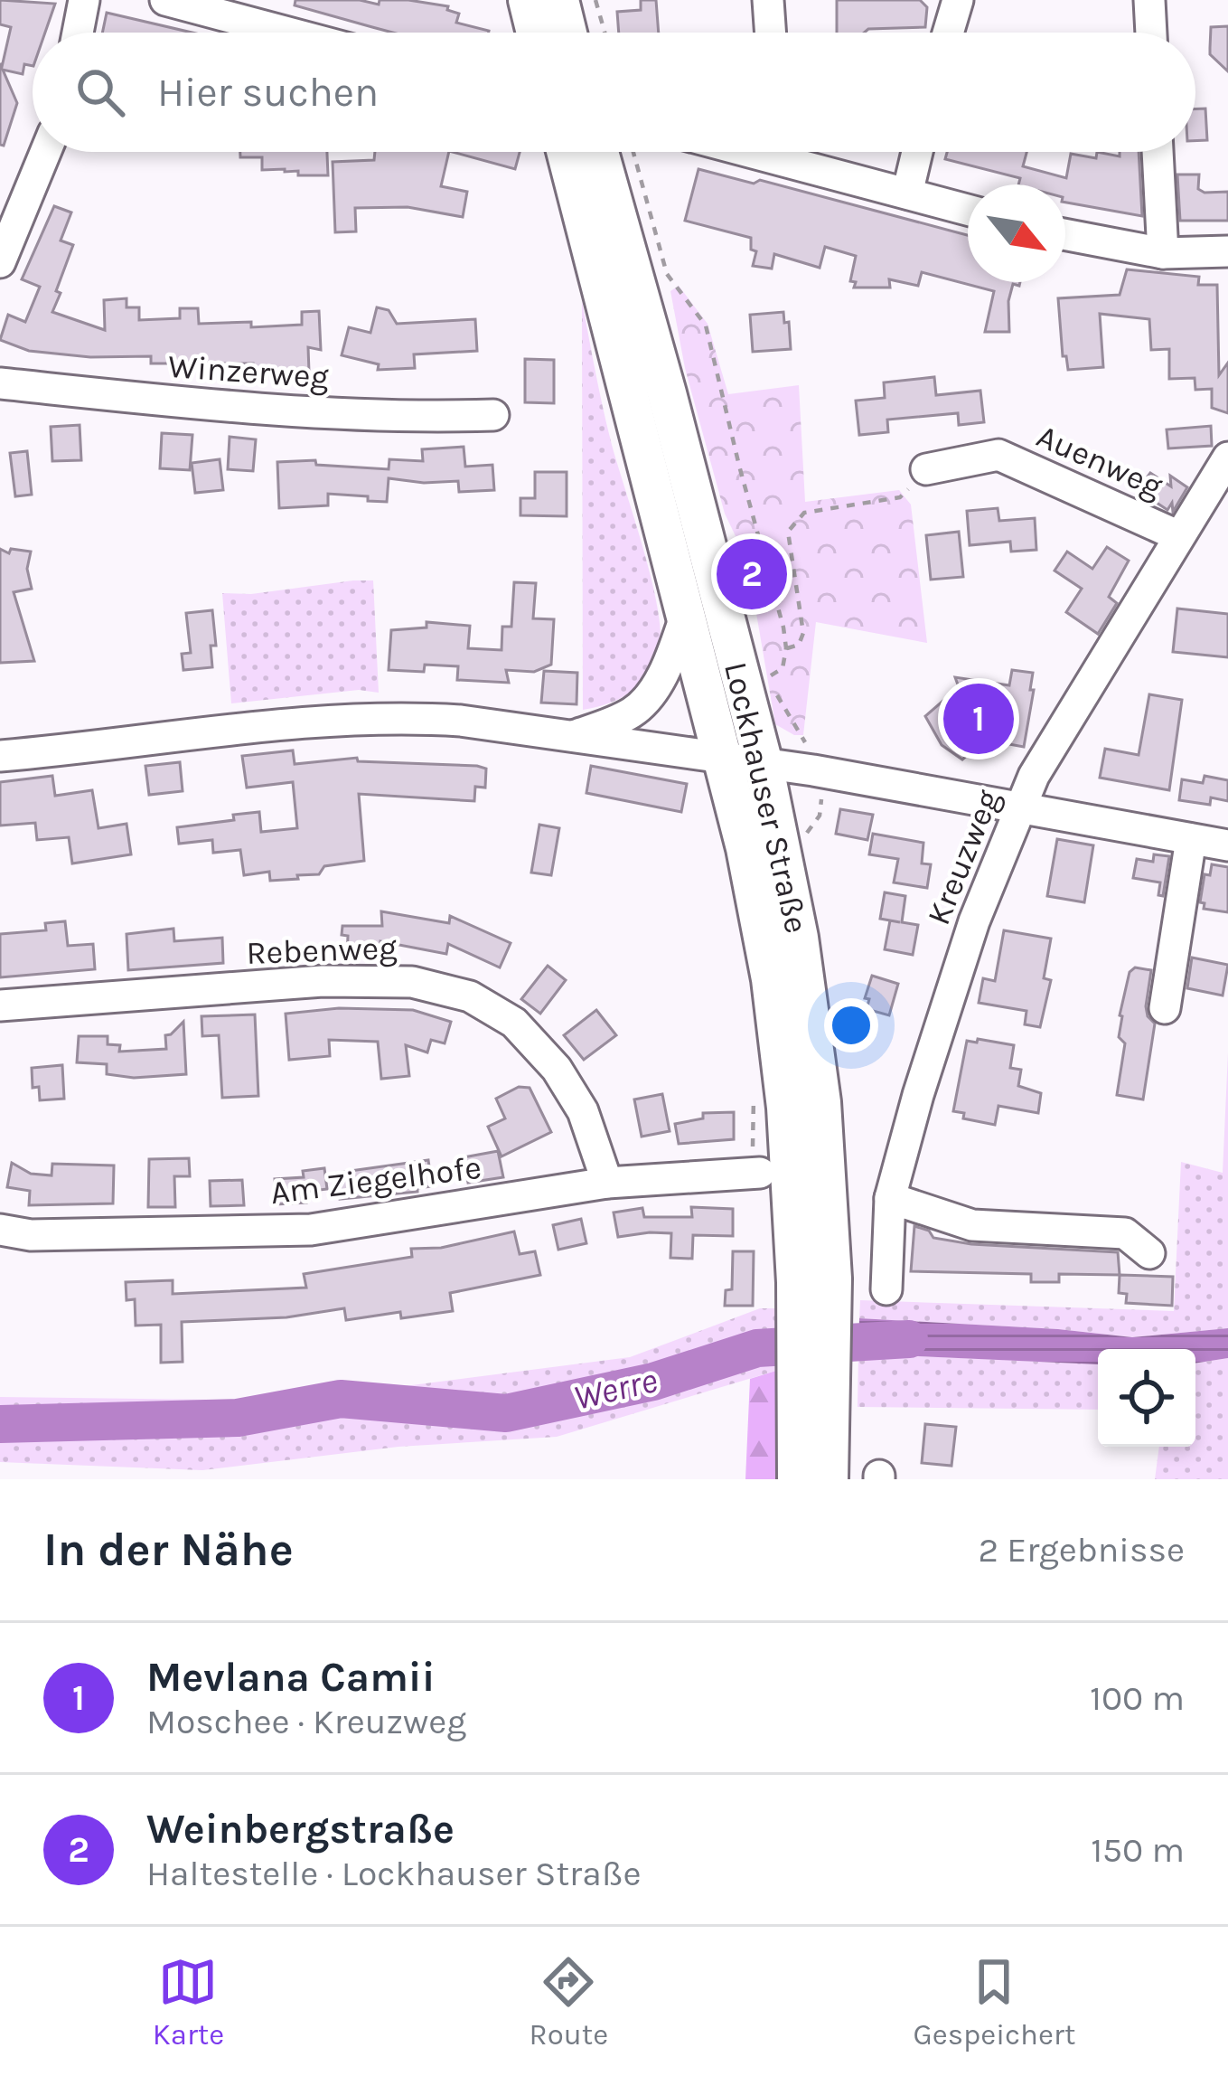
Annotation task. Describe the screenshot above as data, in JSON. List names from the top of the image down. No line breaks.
{"streets":{"main road":["Lockhauser Straße"],"street":["Winzerweg","Auenweg","Kreuzweg","Rebenweg","Am Ziegelhofe"]},"crossings":[["Auenweg","Kreuzweg"],["Rebenweg","Am Ziegelhofe"]],"water":["Werre"],"north":"bottom right","page":{"search":"Hier suchen","pins":["2","1"],"heading":["In der Nähe","2 Ergebnisse"],"list":[{"mark":"1","name":"Mevlana Camii","note":"Moschee · Kreuzweg","value":"100 m"},{"mark":"2","name":"Weinbergstraße","note":"Haltestelle · Lockhauser Straße","value":"150 m"}],"nav":["Karte","Route","Gespeichert"]}}
